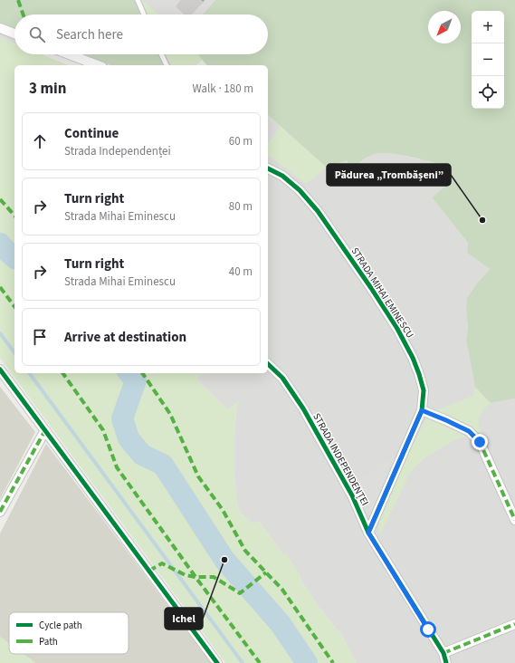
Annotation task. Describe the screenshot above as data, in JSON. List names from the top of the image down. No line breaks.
{"streets":{"street":["STRADA MIHAI EMINESCU","STRADA INDEPENDENȚEI"]},"crossings":[["STRADA MIHAI EMINESCU","STRADA INDEPENDENȚEI"]],"places":["Pădurea „Trombășeni”","Ichel"],"legend":["Cycle path","Path"],"north":"bottom left","page":{"map_buttons":["+","−"],"search":"Search here","heading":["3 min","Walk · 180 m"],"list":[["Continue","Strada Independenței","60 m"],["Turn right","Strada Mihai Eminescu","80 m"],["Turn right","Strada Mihai Eminescu","40 m"],"Arrive at destination"]}}
